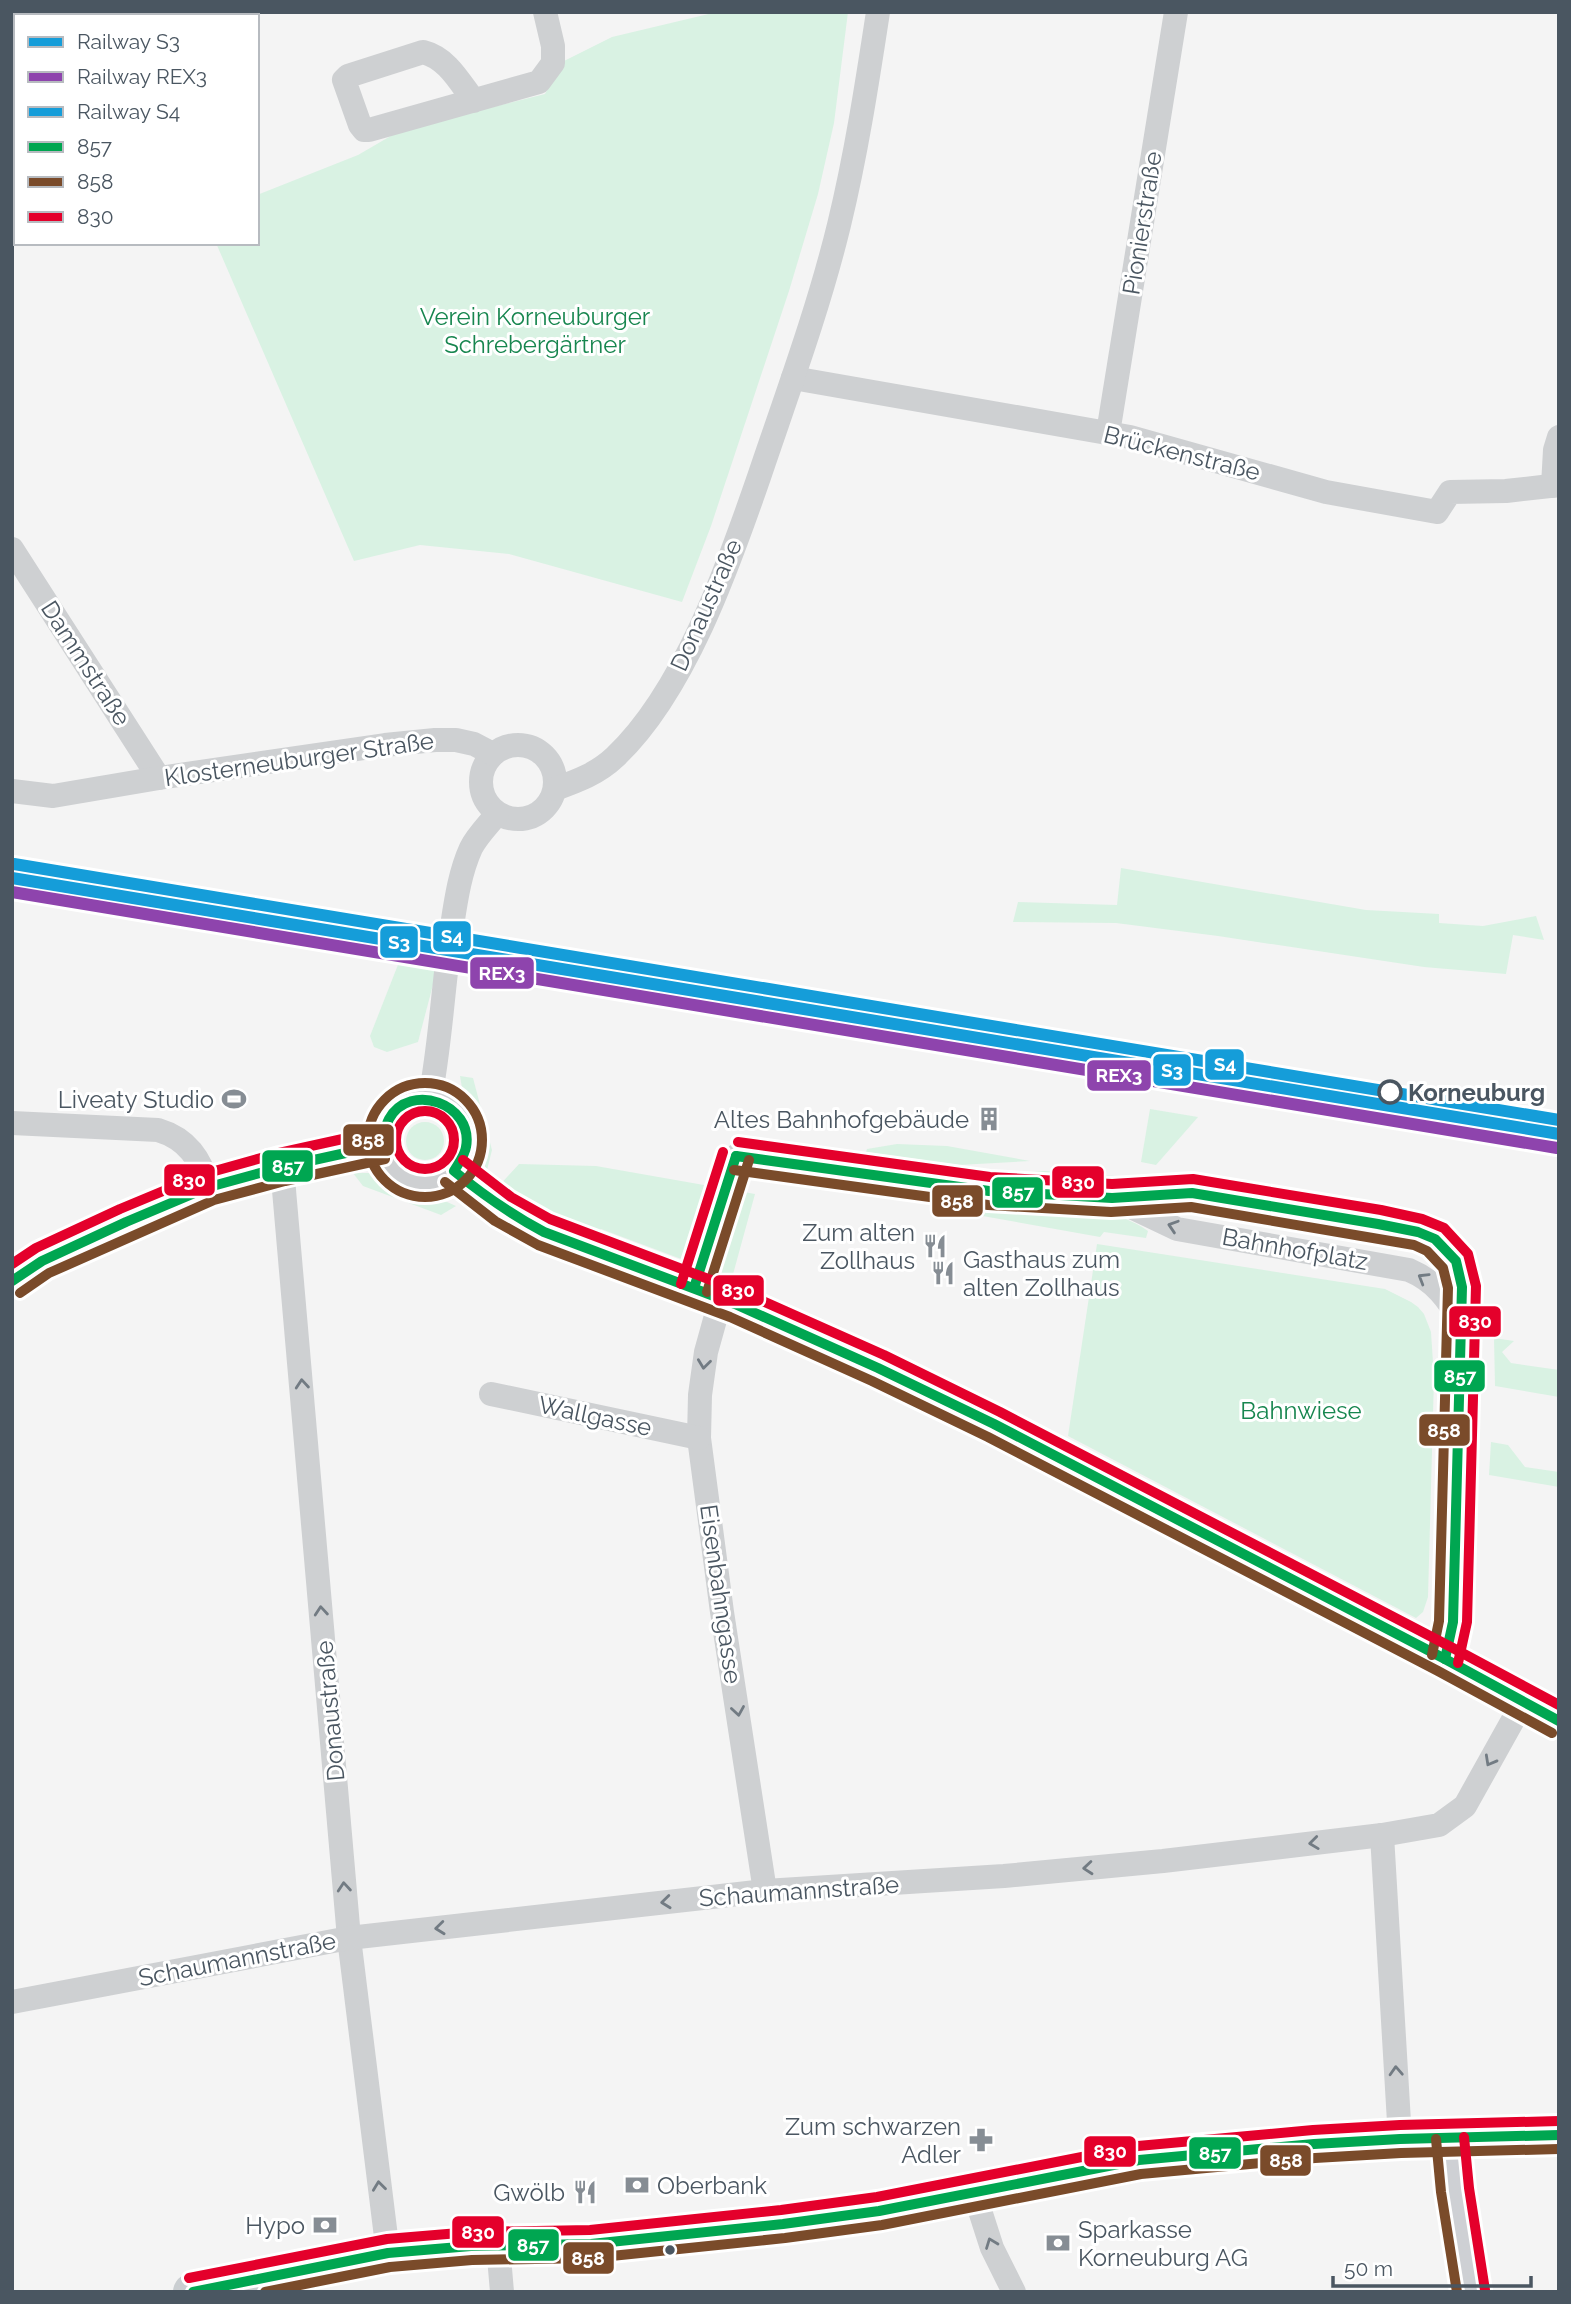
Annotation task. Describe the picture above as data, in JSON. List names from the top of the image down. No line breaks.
{"streets":{"street":["Pionierstraße","Brückenstraße","Donaustraße","Dammstraße","Klosterneuburger Straße","Bahnhofplatz","Wallgasse","Eisenbahngasse","Schaumannstraße"]},"crossings":[["Pionierstraße","Brückenstraße"],["Brückenstraße","Donaustraße"],["Donaustraße","Klosterneuburger Straße"],["Donaustraße","Schaumannstraße"],["Dammstraße","Klosterneuburger Straße"],["Wallgasse","Eisenbahngasse"],["Eisenbahngasse","Schaumannstraße"]],"one_way":["Donaustraße","Eisenbahngasse","Schaumannstraße"],"parks":["Verein Korneuburger Schrebergärtner","Bahnwiese"],"places":{"other":["Korneuburg"],"sports":["Liveaty Studio"],"building":["Altes Bahnhofgebäude"],"restaurant":["Zum alten Zollhaus","Gasthaus zum alten Zollhaus","Gwölb"],"pharmacy":["Zum schwarzen Adler"],"bank":["Oberbank","Hypo","Sparkasse Korneuburg AG"]},"lines":["rail line S4","rail line S3","rail line REX3","transit line 858","transit line 857","transit line 830"],"legend":["Railway S3","Railway REX3","Railway S4","857","858","830"],"scale_bar":"50 m"}
